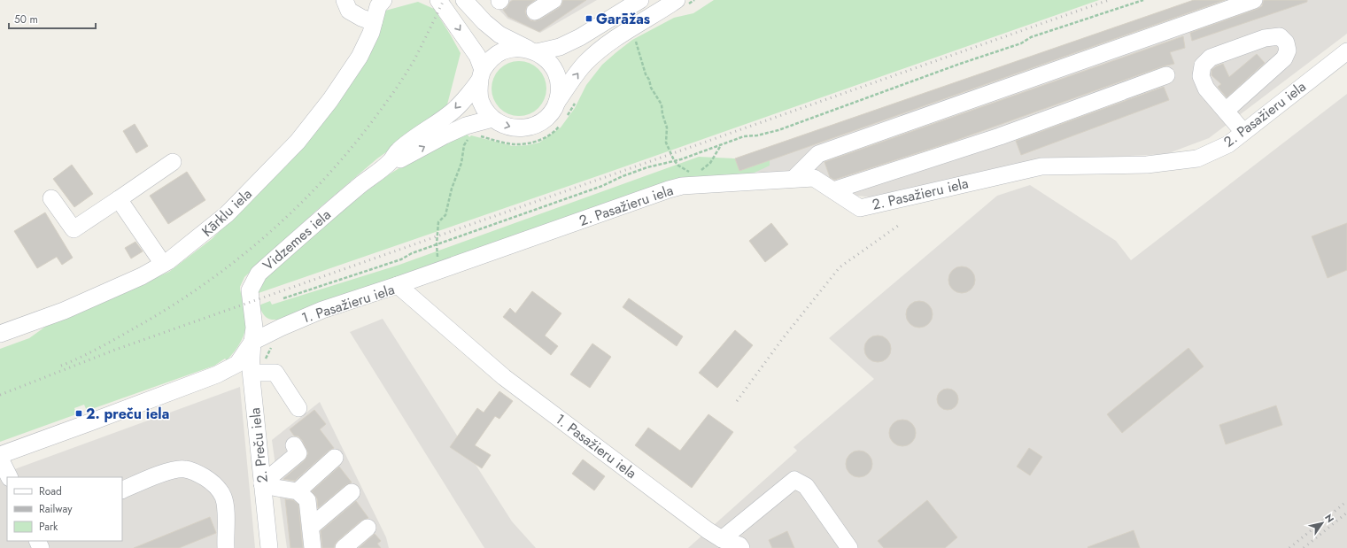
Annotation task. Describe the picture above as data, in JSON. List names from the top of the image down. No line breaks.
{"streets":{"street":["2. Pasažieru iela","Kārklu iela","Vidzemes iela","1. Pasažieru iela","2. Preču iela"]},"crossings":[["2. Pasažieru iela","1. Pasažieru iela"],["Vidzemes iela","1. Pasažieru iela"],["Vidzemes iela","2. Preču iela"],["1. Pasažieru iela","2. Preču iela"]],"places":{"transit":["Garāžas","2. preču iela"]},"legend":["Road","Railway","Park"],"scale_bar":"50 m","north":"top right"}
